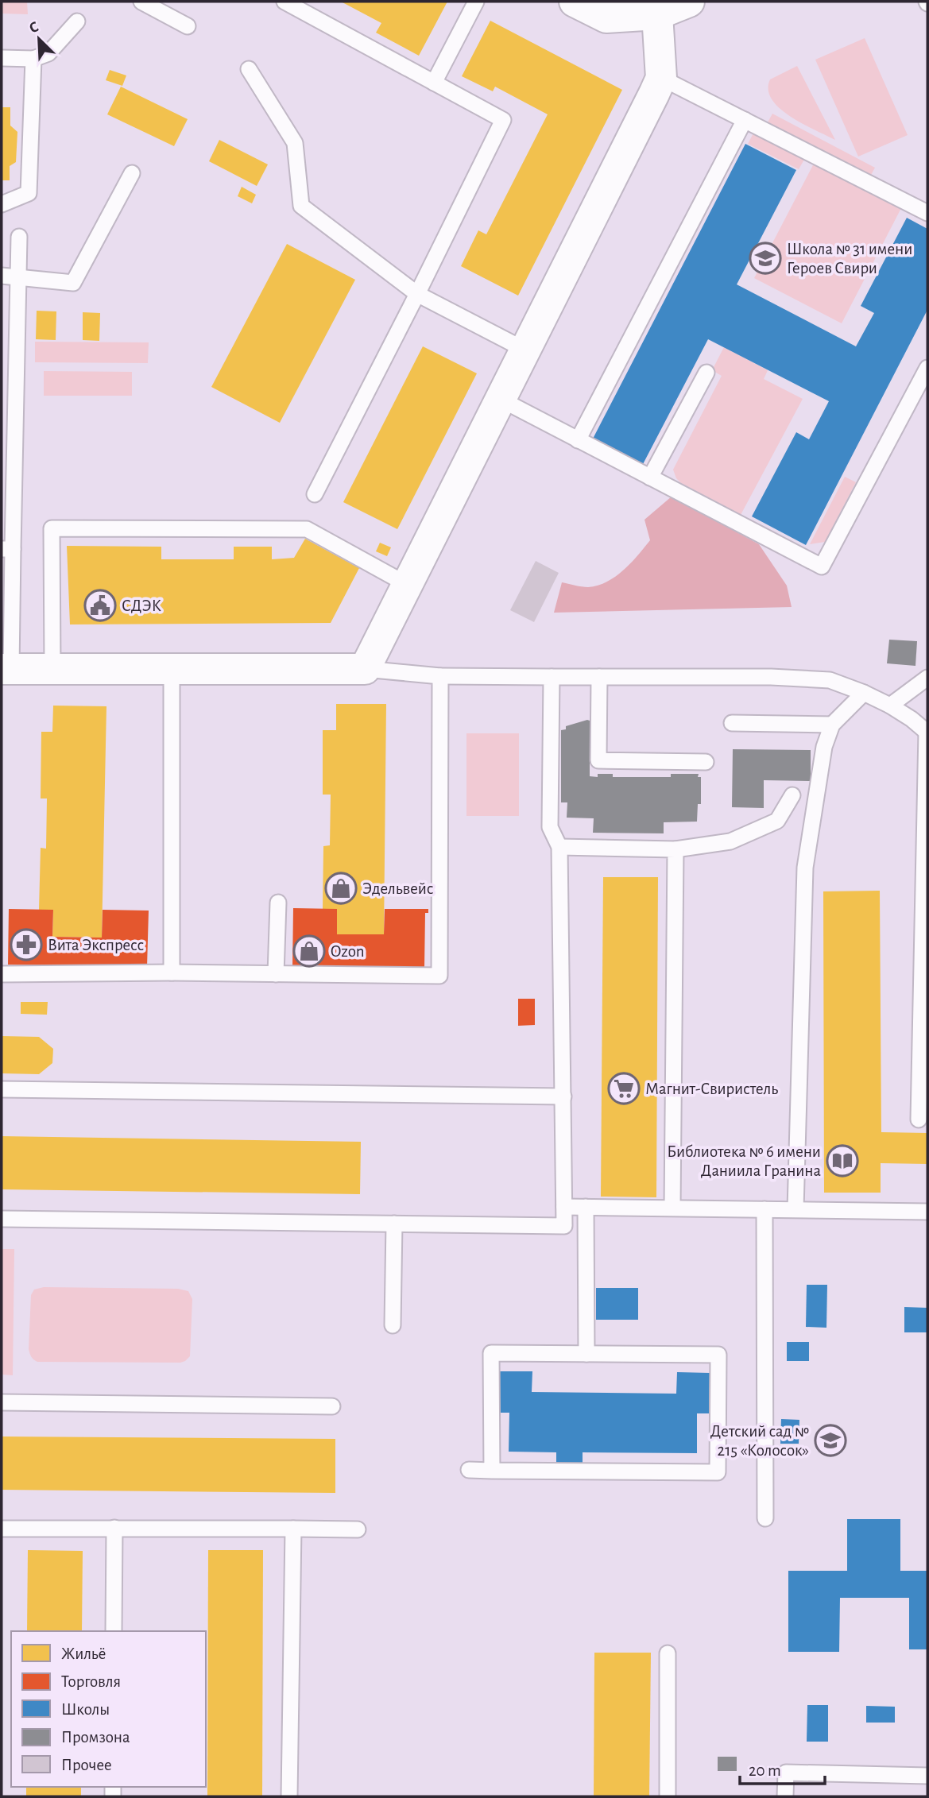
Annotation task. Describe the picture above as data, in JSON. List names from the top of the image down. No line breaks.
{"places":{"school or university":["Школа № 31 имени Героев Свири","Детский сад № 215 «Колосок»"],"public building":["СДЭК"],"shop":["Эдельвейс","Ozon"],"pharmacy":["Вита Экспресс"],"supermarket":["Магнит-Свиристель"],"library":["Библиотека № 6 имени Даниила Гранина"]},"legend":["Жильё","Торговля","Школы","Промзона","Прочее"],"scale_bar":"20 m","north":"top left"}
